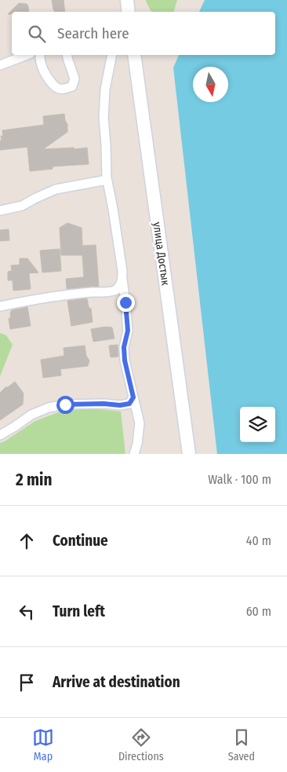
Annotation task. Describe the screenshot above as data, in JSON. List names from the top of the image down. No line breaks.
{"streets":{"main road":["улица Достык"]},"north":"bottom","page":{"search":"Search here","heading":["2 min","Walk · 100 m"],"list":[["Continue","40 m"],["Turn left","60 m"],"Arrive at destination"],"nav":["Map","Directions","Saved"]}}
